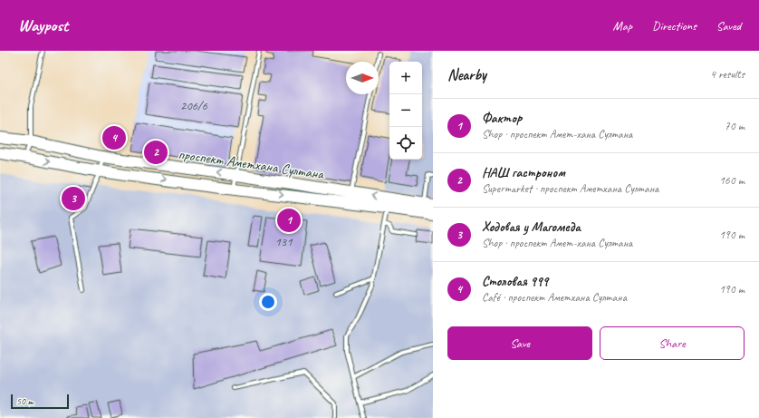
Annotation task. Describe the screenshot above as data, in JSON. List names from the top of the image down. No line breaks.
{"streets":{"main road":["проспект Аметхана Султана"]},"house_numbers":["206/6","131"],"scale_bar":"50 m","north":"right","page":{"header":"Waypost","nav":["Map","Directions","Saved"],"heading":["Nearby","4 results"],"map_buttons":["+","−"],"list":[{"mark":"1","name":"Фактор","note":"Shop · проспект Амет-хана Султана","value":"70 m"},{"mark":"2","name":"НАШ гастроном","note":"Supermarket · проспект Аметхана Султана","value":"160 m"},{"mark":"3","name":"Ходовая у Магомеда","note":"Shop · проспект Амет-хана Султана","value":"190 m"},{"mark":"4","name":"Столовая 999","note":"Café · проспект Аметхана Султана","value":"190 m"}],"pins":["4","2","3","1"],"buttons":["Save","Share"],"scale":"50 m"}}
